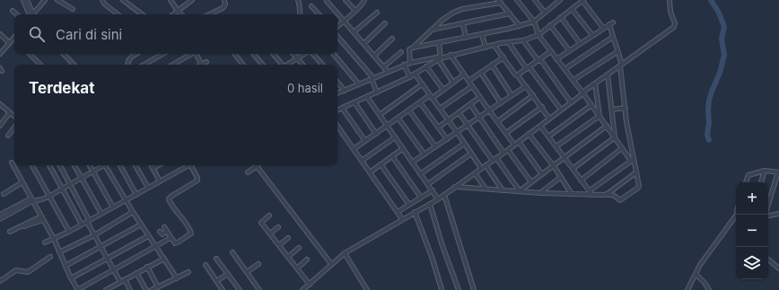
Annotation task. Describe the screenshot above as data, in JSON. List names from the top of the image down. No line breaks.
{"page":{"search":"Cari di sini","heading":["Terdekat","0 hasil"],"map_buttons":["+","−"]}}
